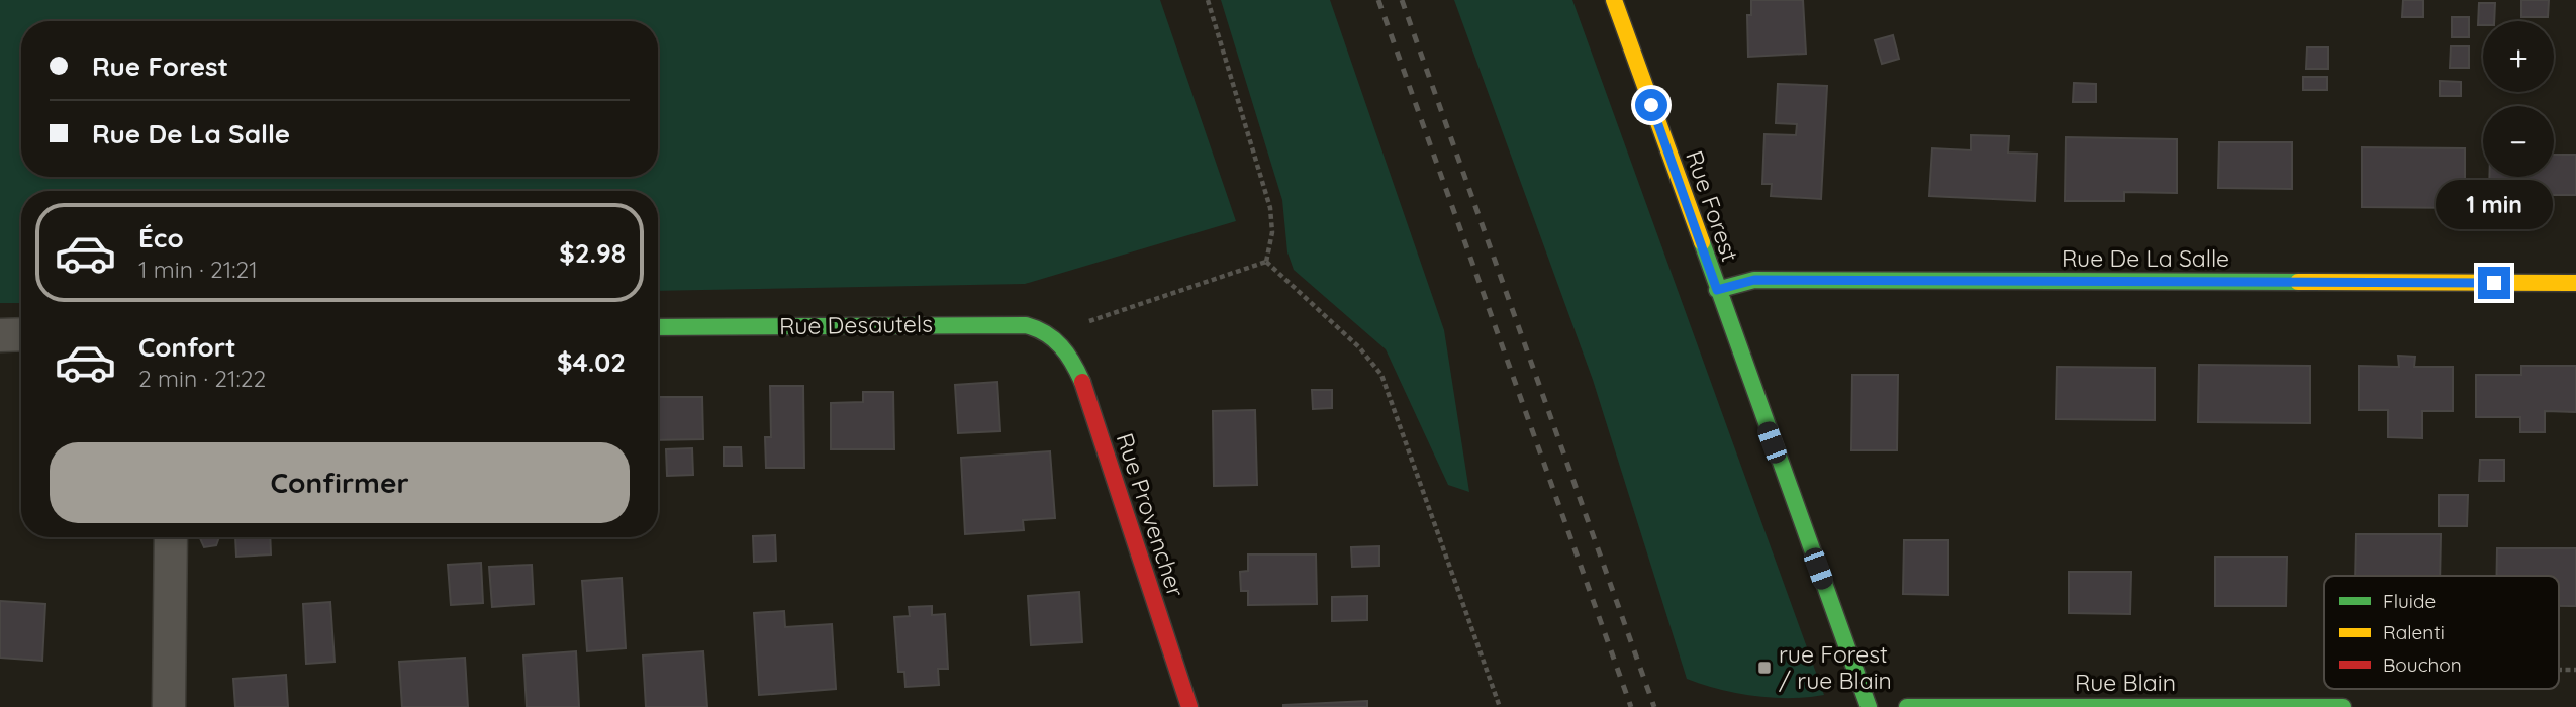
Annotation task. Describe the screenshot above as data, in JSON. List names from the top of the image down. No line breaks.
{"streets":{"street":["Rue Forest","Rue De La Salle","Rue Desautels","Rue Provencher","Rue Blain"]},"crossings":[["Rue Forest","Rue De La Salle"],["Rue Desautels","Rue Provencher"]],"places":{"transit":["rue Forest / rue Blain"]},"legend":["Fluide","Ralenti","Bouchon"],"page":{"map_buttons":["+","−"],"banner":["Rue Forest","Rue De La Salle"],"bubble":"1 min","list":[{"name":"Éco","note":"1 min · 21:21","value":"$2.98"},{"name":"Confort","note":"2 min · 21:22","value":"$4.02"}],"buttons":"Confirmer"}}
